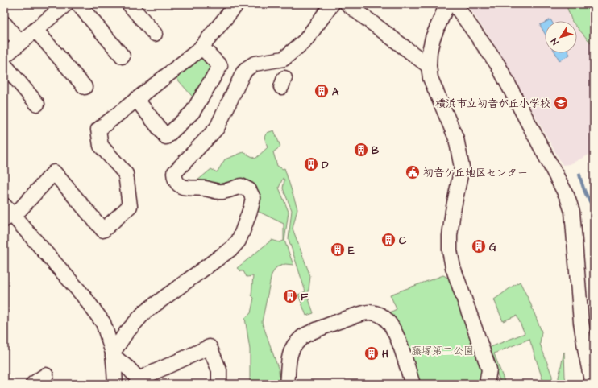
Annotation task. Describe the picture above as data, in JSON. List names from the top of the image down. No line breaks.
{"parks":["藤塚第二公園"],"places":{"building":["A","B","D","C","G","E","F","H"],"school or university":["横浜市立初音が丘小学校"],"public building":["初音ケ丘地区センター"]},"north":"bottom left"}
